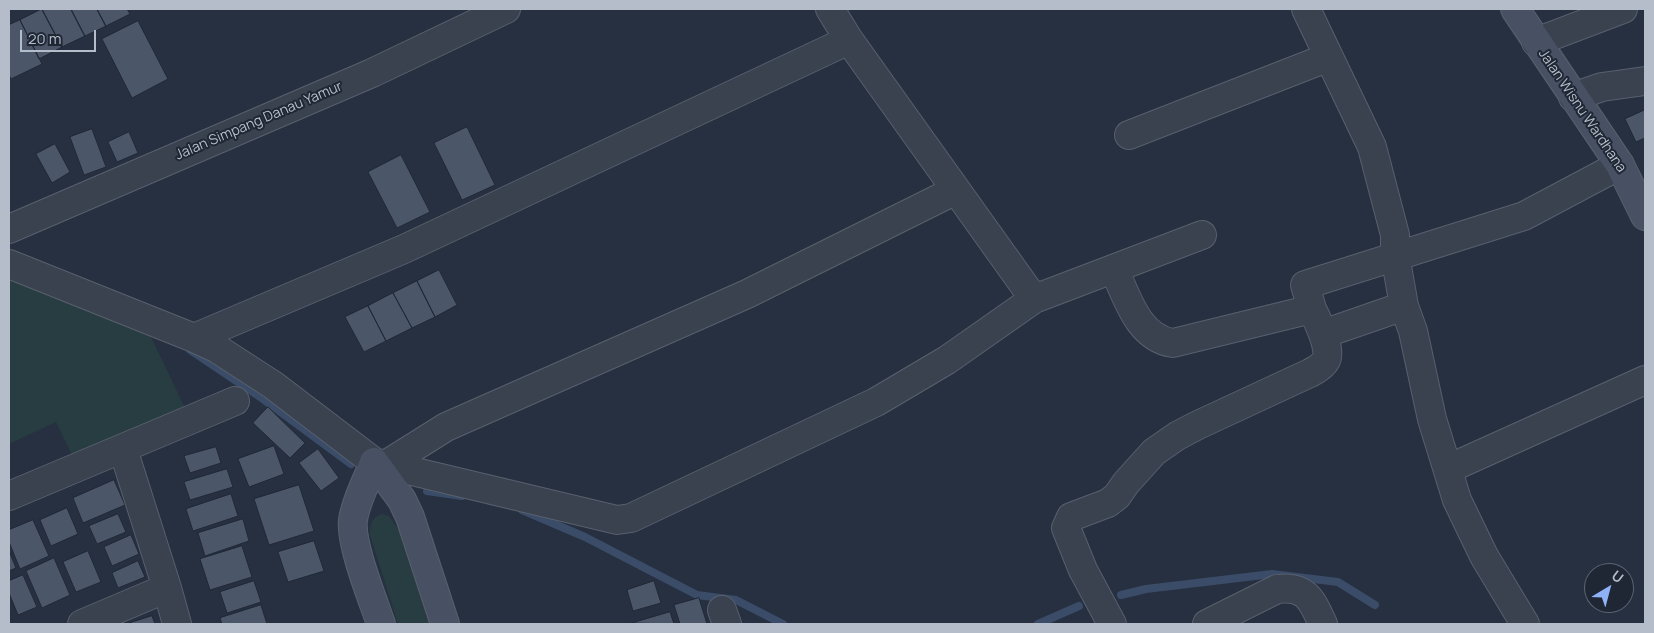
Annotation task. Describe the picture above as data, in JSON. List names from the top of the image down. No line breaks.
{"streets":{"main road":["Jalan Wisnu Wardhana"],"street":["Jalan Simpang Danau Yamur"]},"scale_bar":"20 m","north":"top right"}
